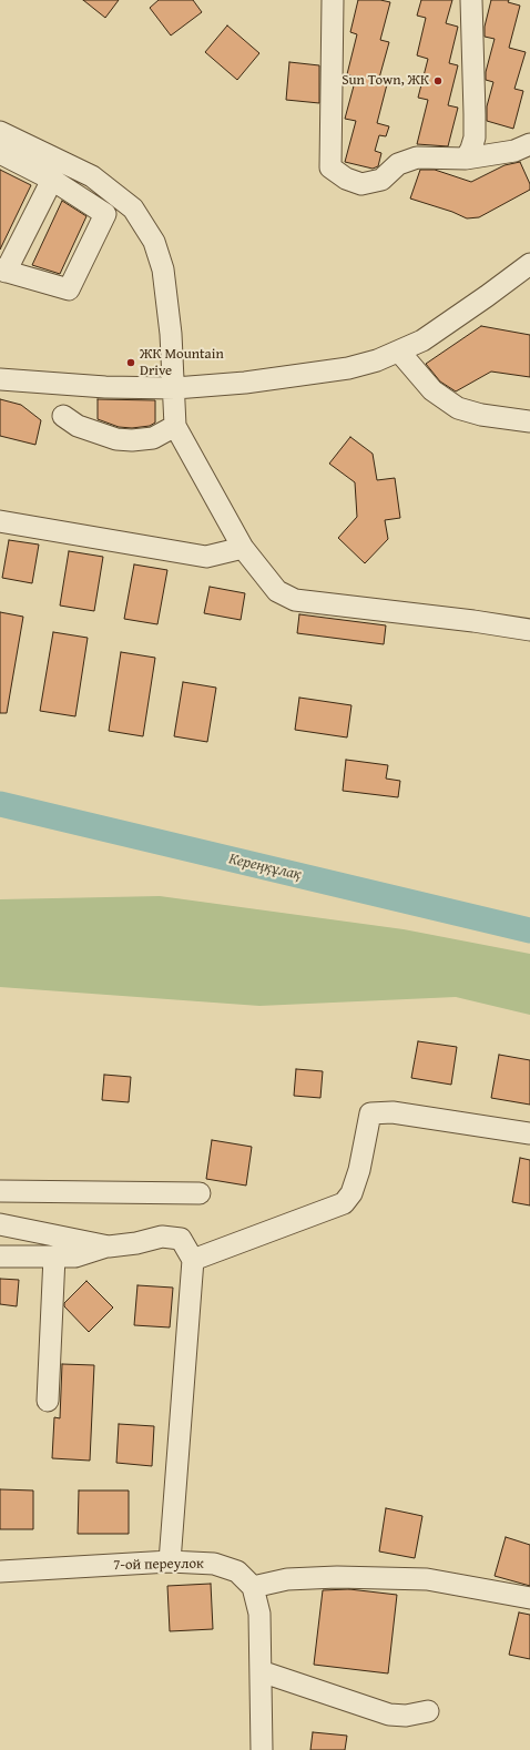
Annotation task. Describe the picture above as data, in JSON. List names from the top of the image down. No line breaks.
{"streets":{"street":["7-ой переулок"]},"water":["Кереңқұлақ"],"places":["Sun Town, ЖК","ЖК Mountain Drive"]}
